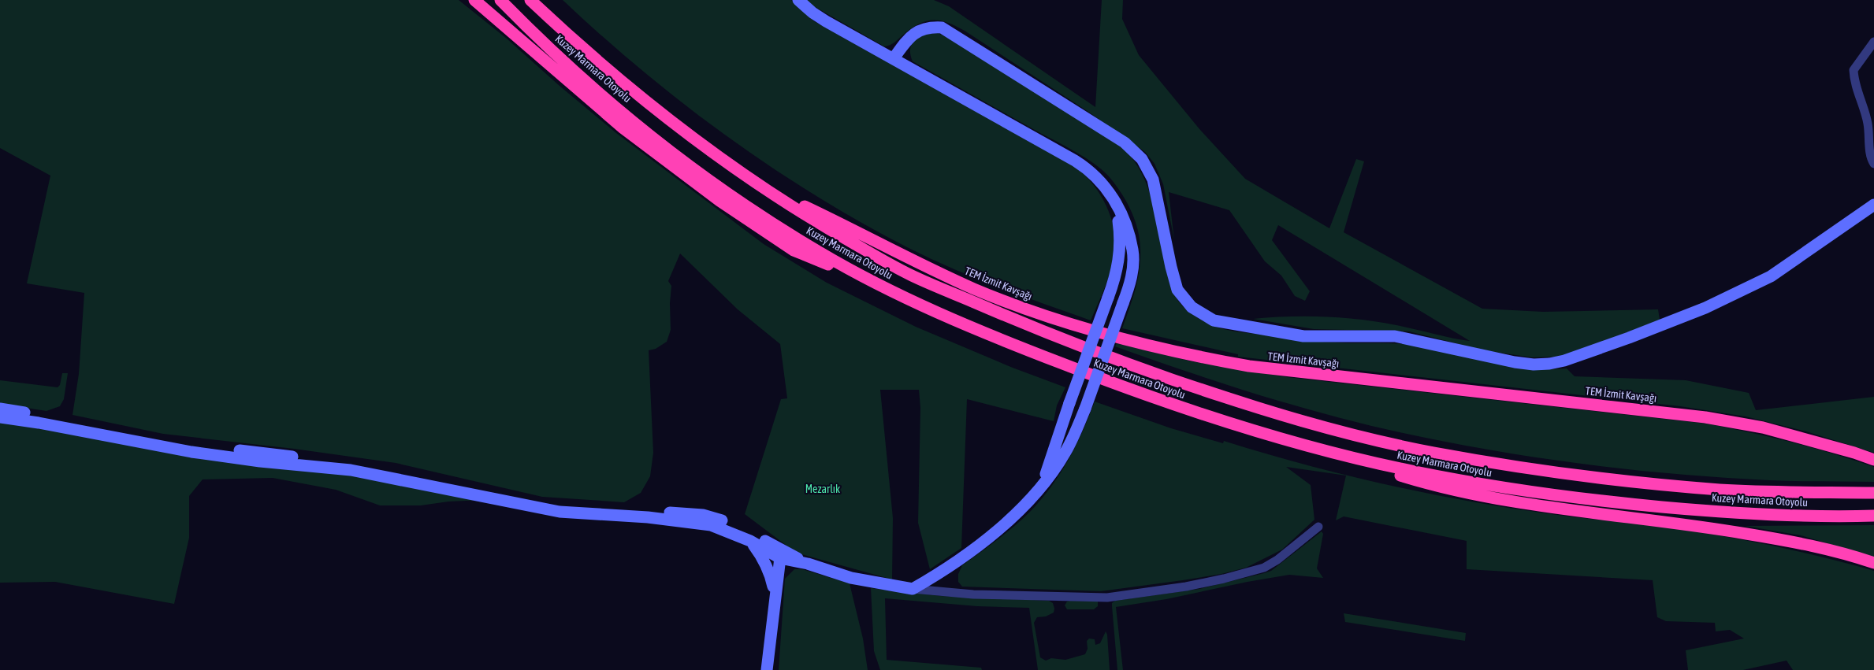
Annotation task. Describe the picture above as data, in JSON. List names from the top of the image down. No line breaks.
{"streets":{"highway":["Kuzey Marmara Otoyolu","TEM İzmit Kavşağı"]},"crossings":[["Kuzey Marmara Otoyolu","TEM İzmit Kavşağı"]],"parks":["Mezarlık"]}
